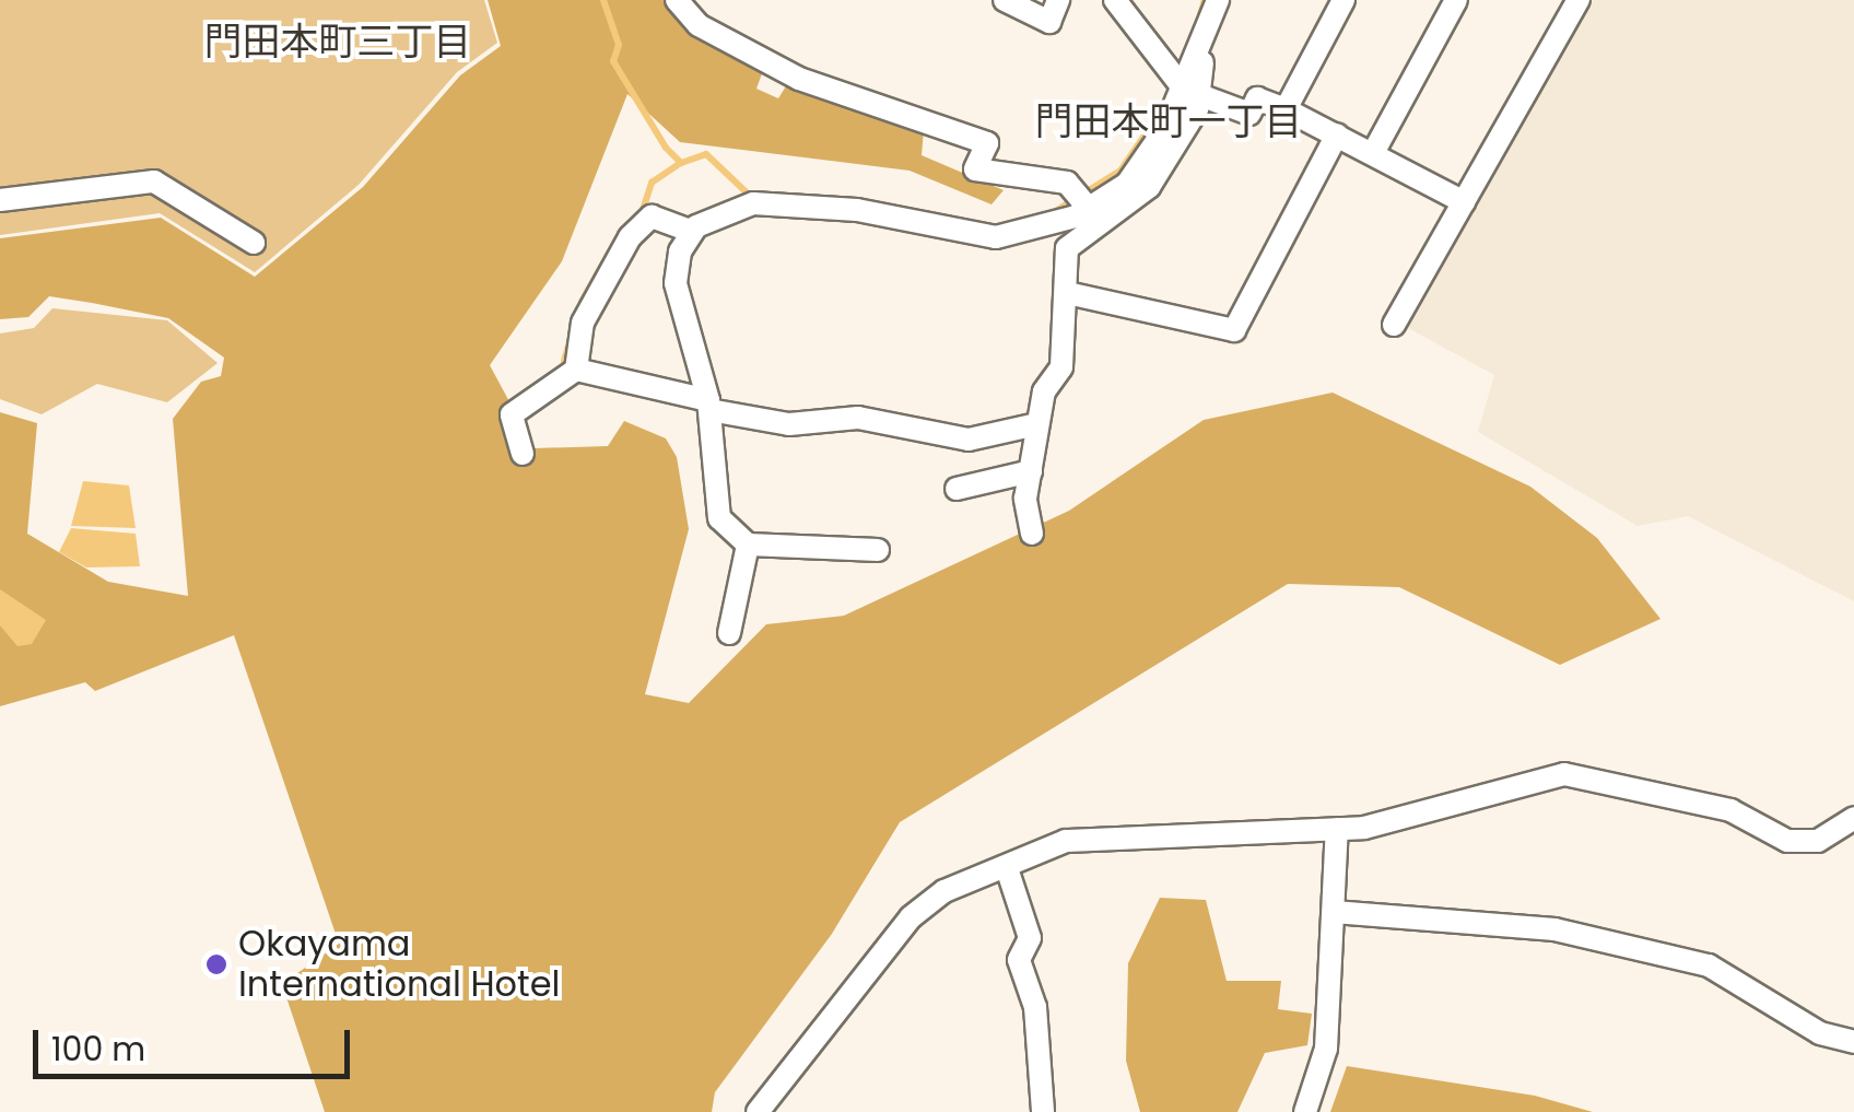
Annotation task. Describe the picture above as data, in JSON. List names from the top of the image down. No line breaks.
{"districts":["門田本町三丁目","門田本町一丁目"],"places":["Okayama International Hotel"],"scale_bar":"100 m"}
